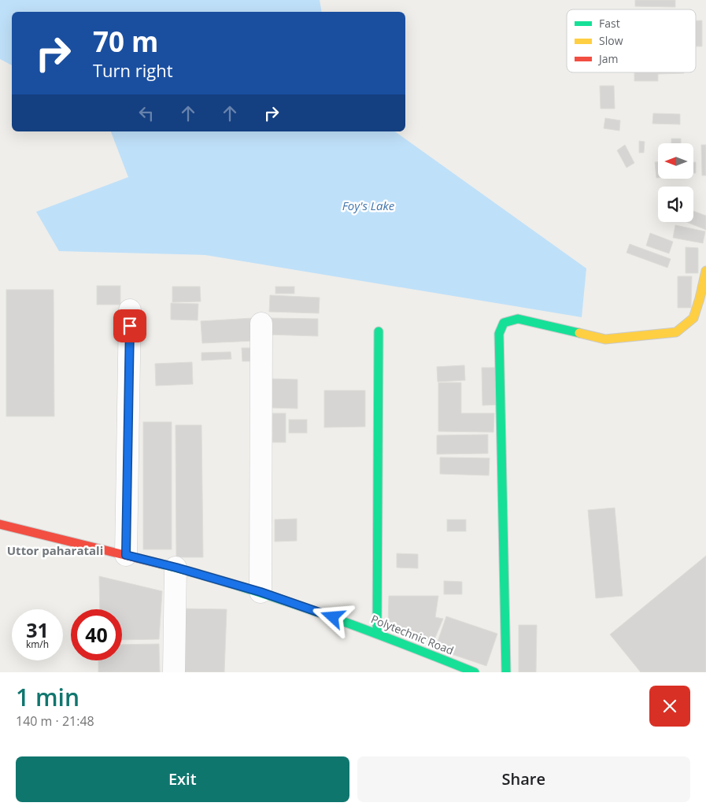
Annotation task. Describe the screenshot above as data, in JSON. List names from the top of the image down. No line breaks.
{"streets":{"street":["Polytechnic Road"]},"districts":["Uttor paharatali"],"water":["Foy's Lake"],"legend":["Fast","Slow","Jam"],"north":"left","page":{"turn":["70 m","Turn right"],"speed":"31 km/h","limit":"40","heading":["1 min","140 m · 21:48"],"buttons":["Exit","Share"]}}
